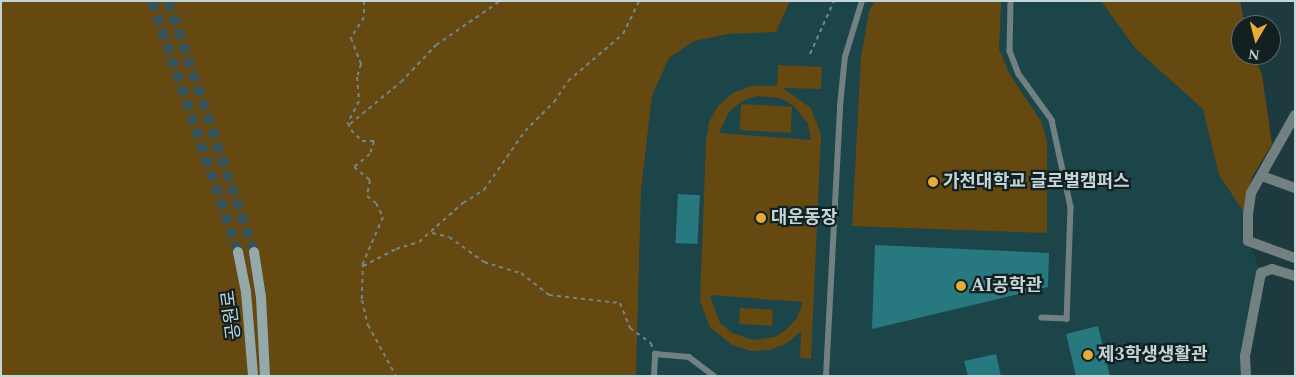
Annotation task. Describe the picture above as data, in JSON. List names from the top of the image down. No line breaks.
{"streets":{"main road":["공원로"]},"places":["가천대학교 글로벌캠퍼스","대운동장","AI공학관","제3학생생활관"],"north":"bottom"}
